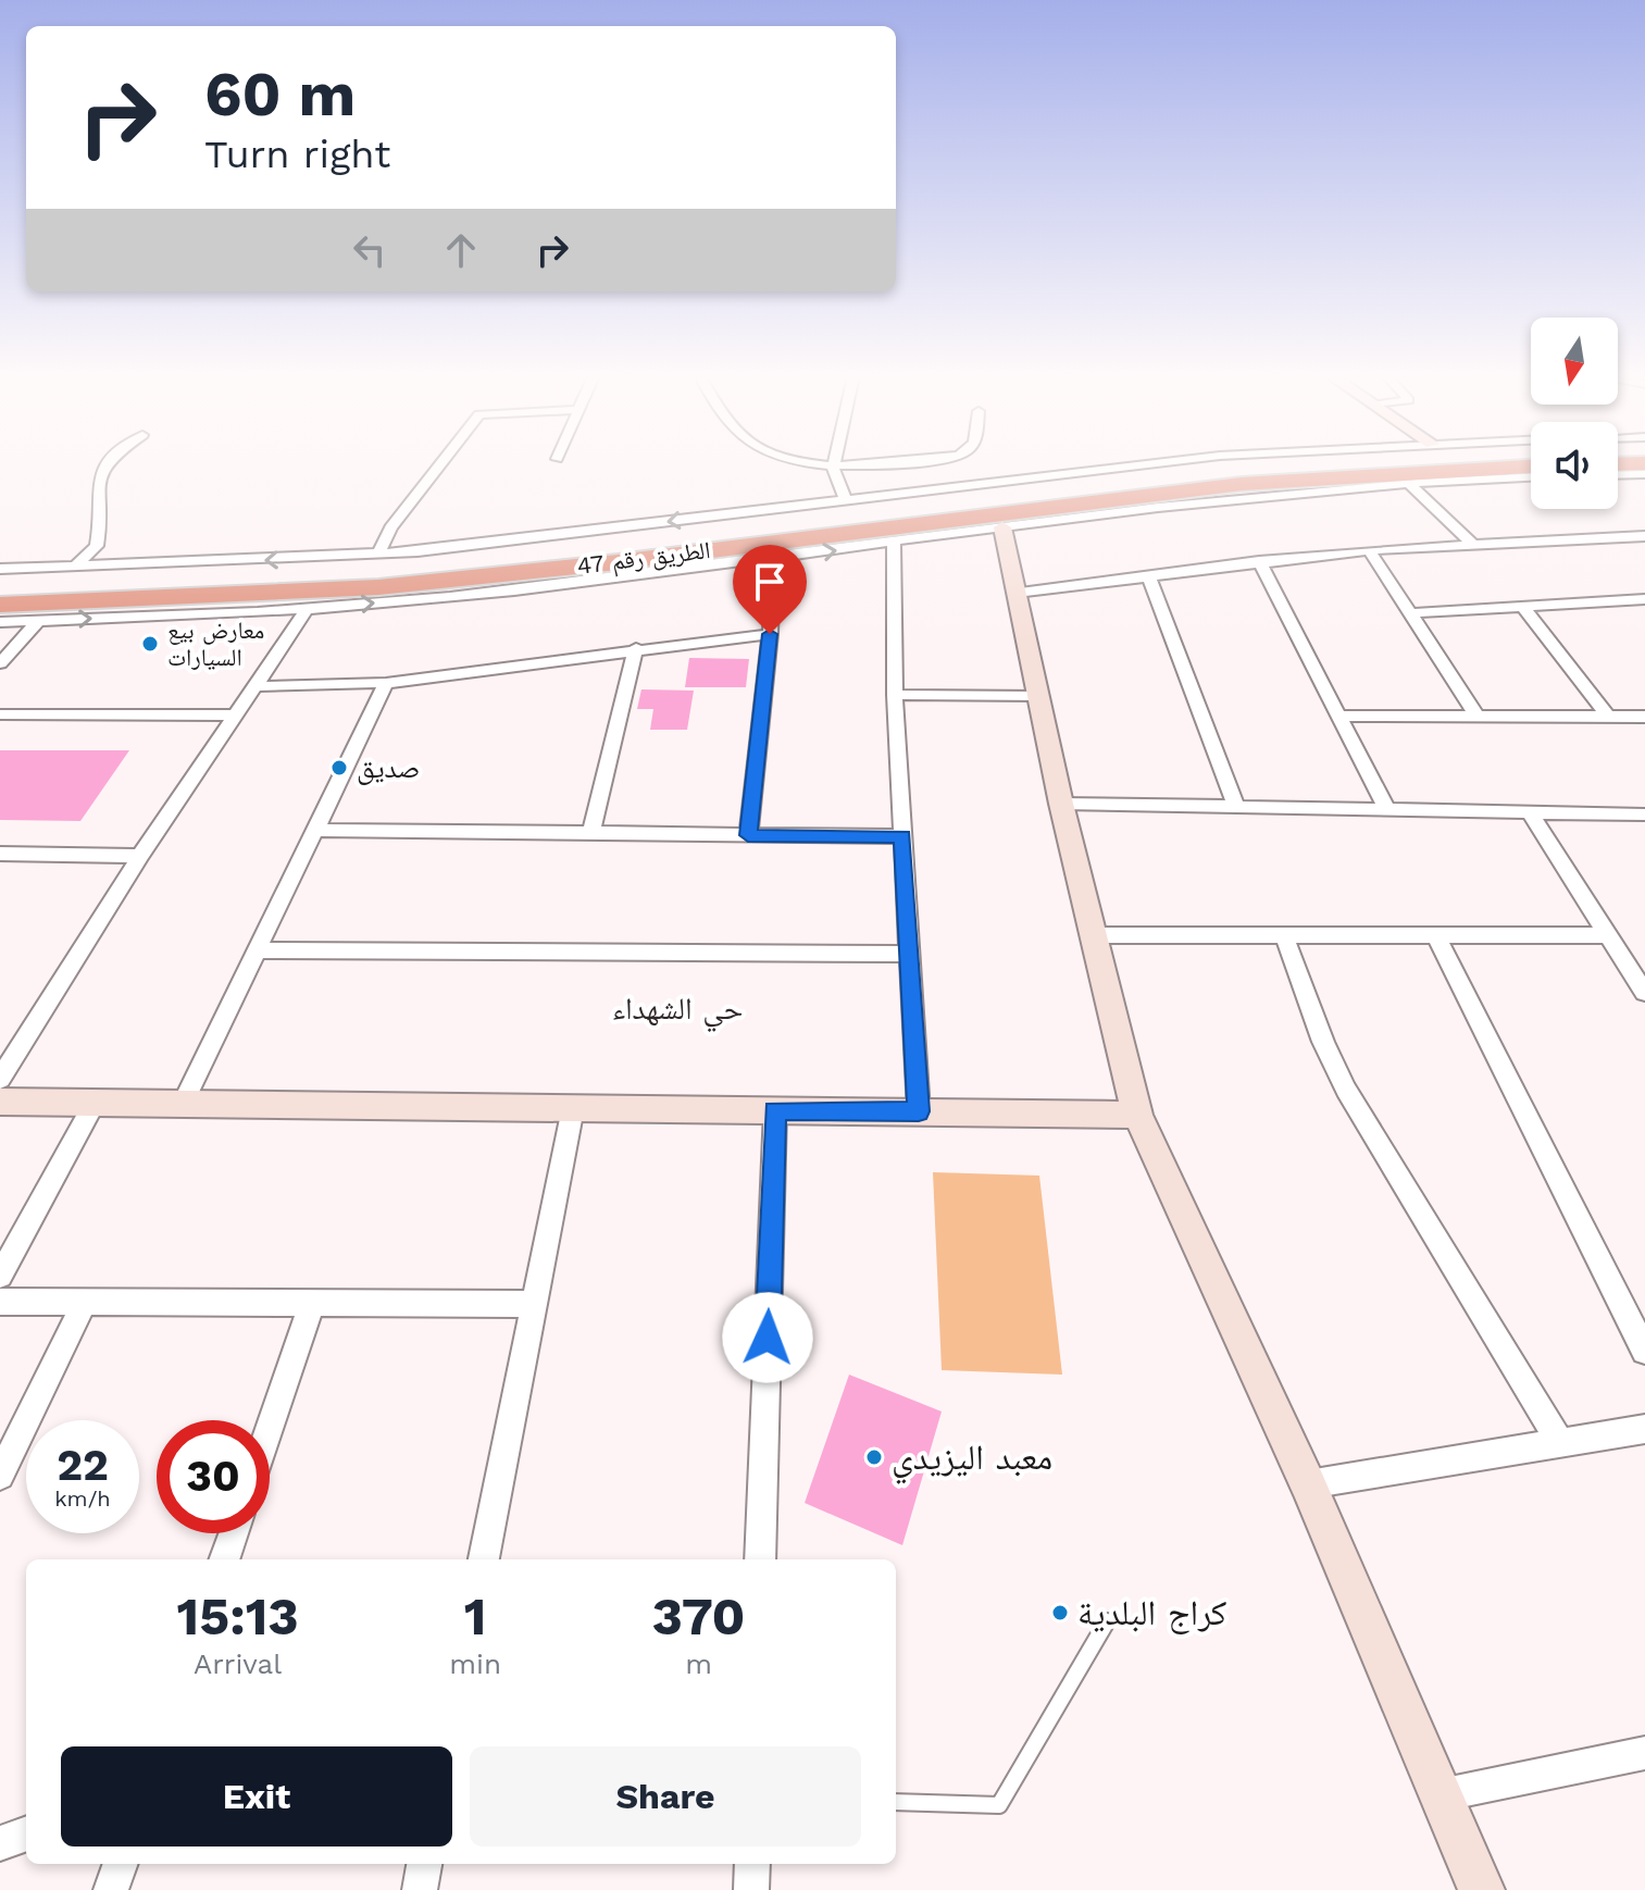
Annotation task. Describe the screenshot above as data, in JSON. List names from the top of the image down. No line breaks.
{"streets":{"highway":["الطريق رقم 47"]},"districts":["حي الشهداء"],"places":["معارض بيع السيارات","صديق","معبد اليزيدي","كراج البلدية"],"north":"bottom","page":{"turn":["60 m","Turn right"],"speed":"22 km/h","limit":"30","eta":["15:13","Arrival","1","min","370","m"],"buttons":["Exit","Share"]}}
